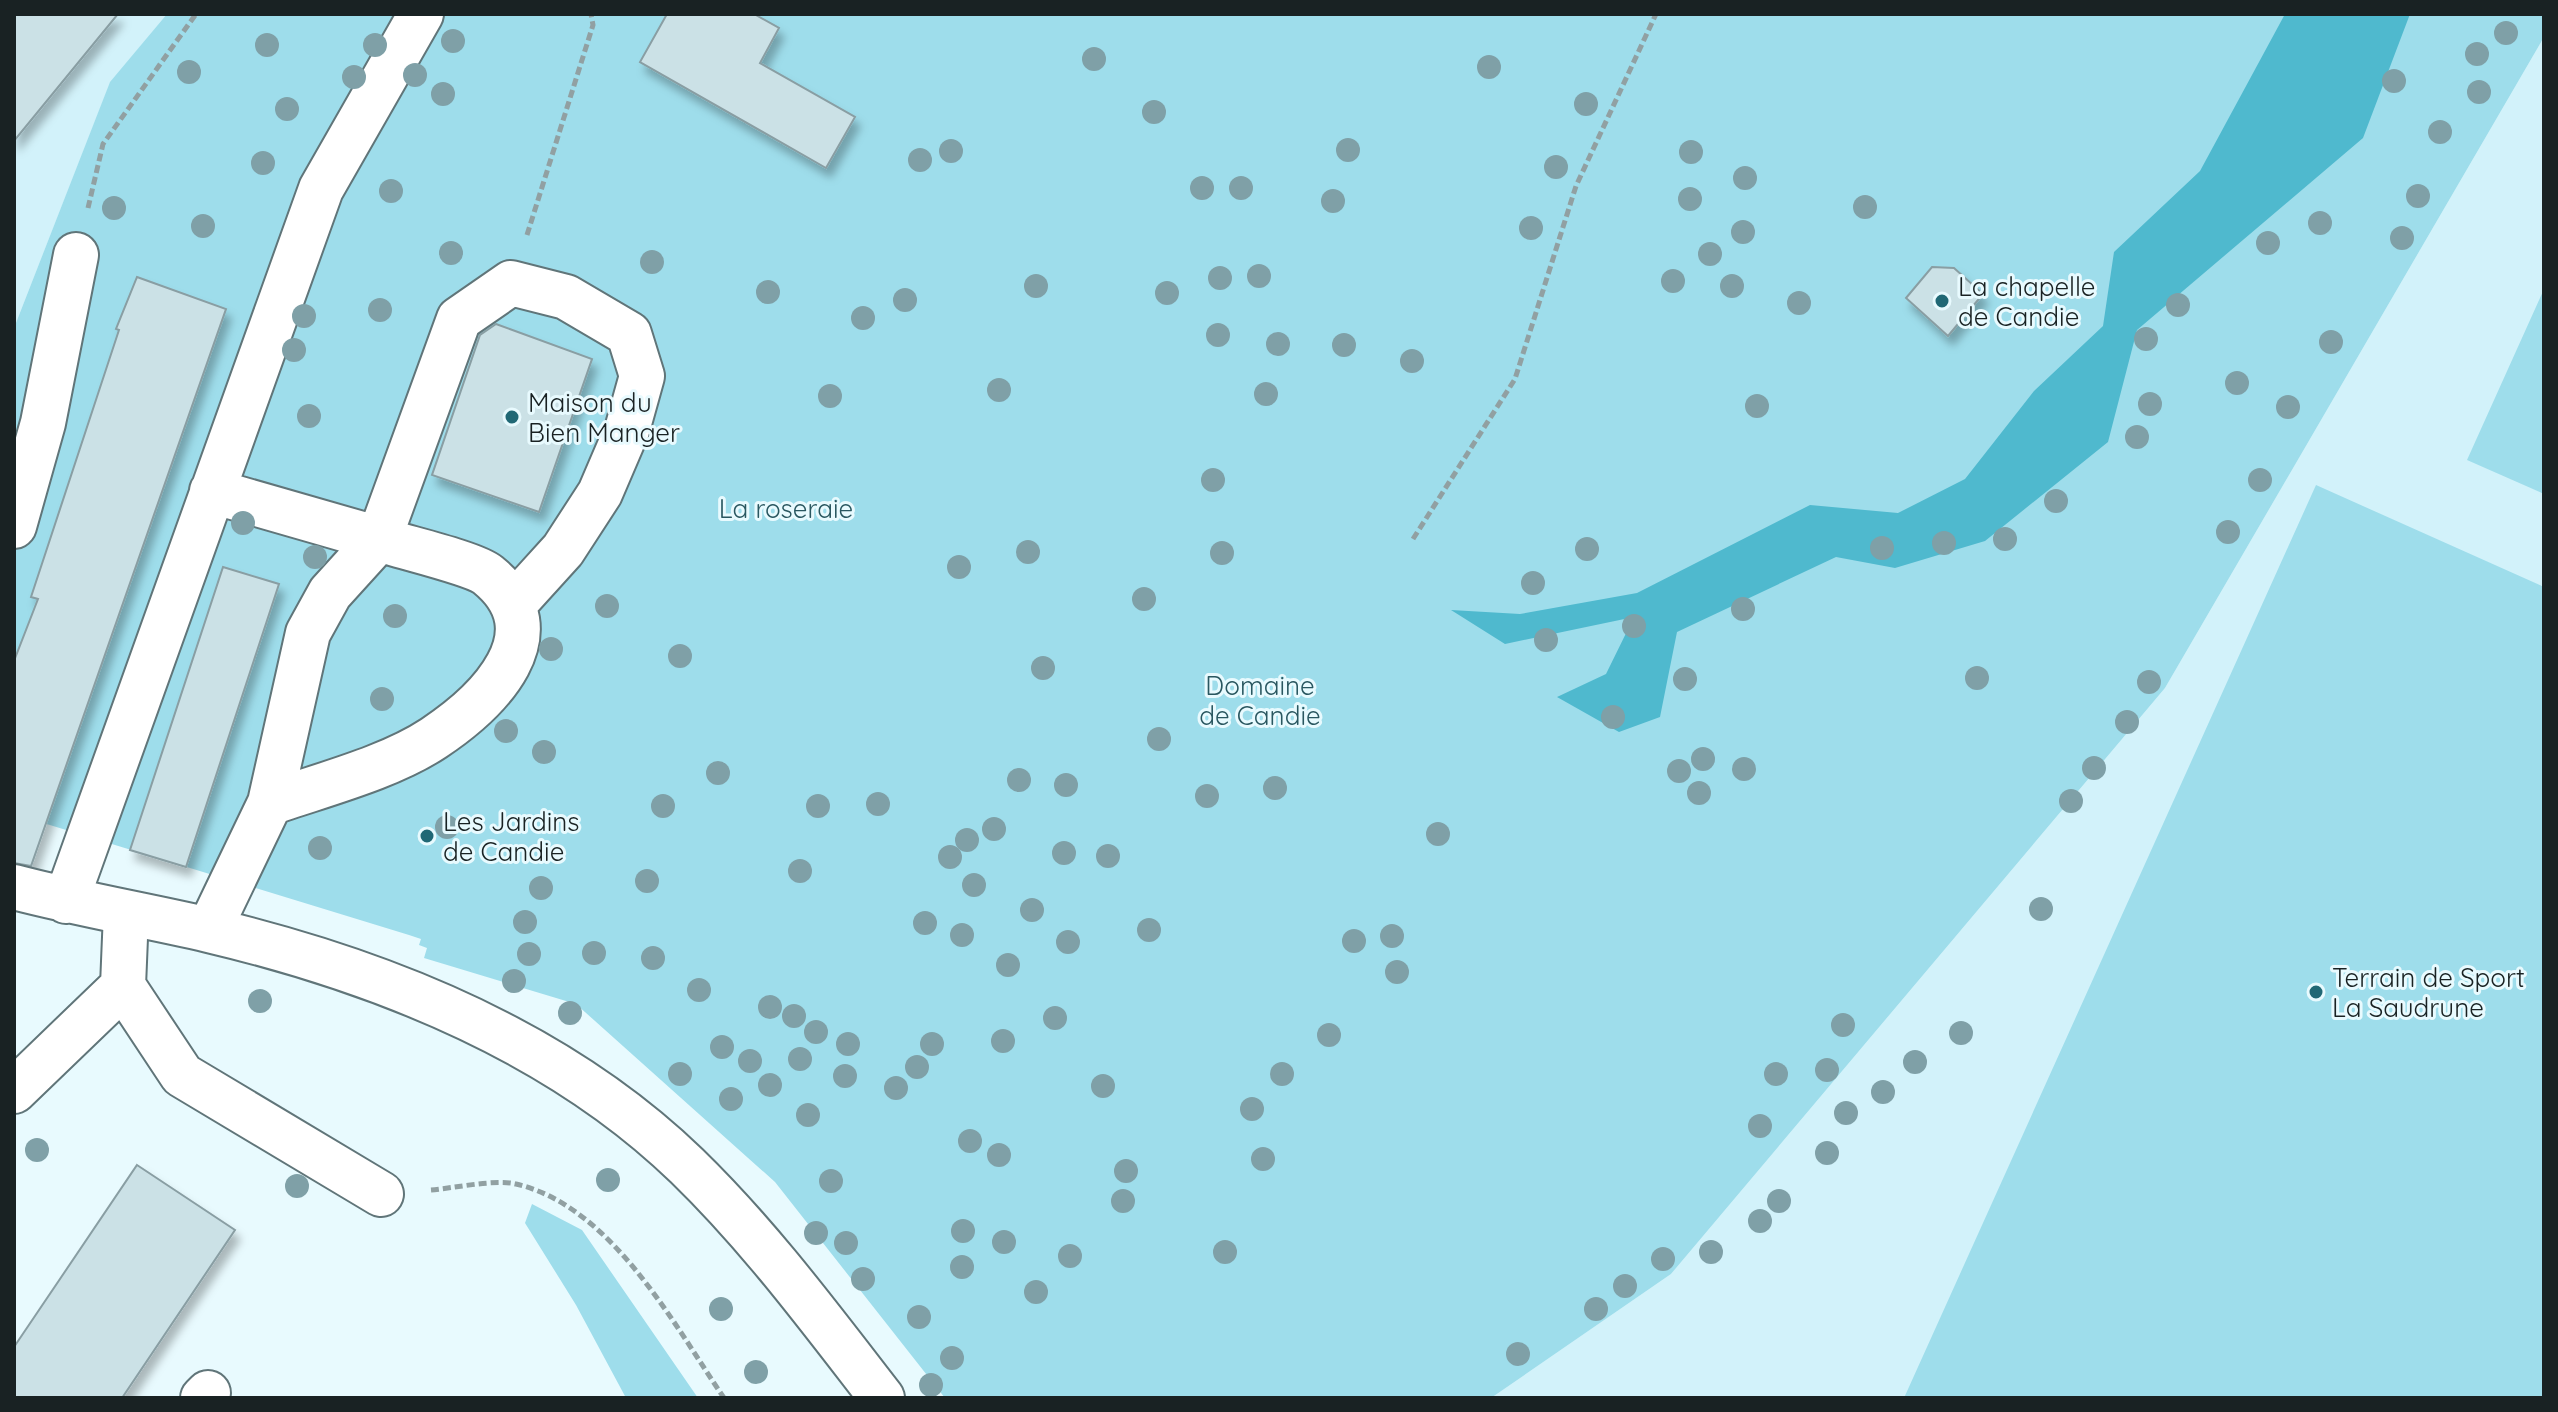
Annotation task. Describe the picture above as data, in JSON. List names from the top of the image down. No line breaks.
{"parks":["La roseraie","Domaine de Candie"],"places":["La chapelle de Candie","Maison du Bien Manger","Les Jardins de Candie","Terrain de Sport La Saudrune"]}
